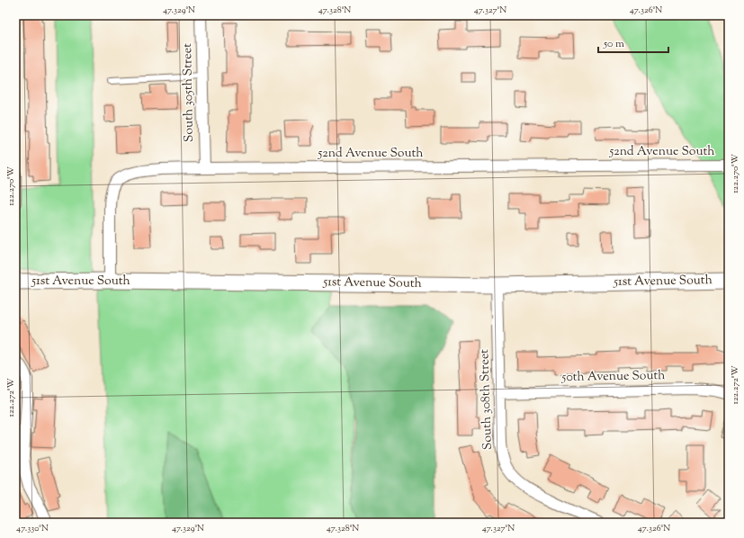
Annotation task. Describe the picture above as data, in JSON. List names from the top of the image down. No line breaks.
{"streets":{"main road":["51st Avenue South"],"street":["South 305th Street","52nd Avenue South","50th Avenue South","South 308th Street"]},"crossings":[["South 305th Street","52nd Avenue South"],["52nd Avenue South","51st Avenue South"],["51st Avenue South","South 308th Street"],["50th Avenue South","South 308th Street"]],"scale_bar":"50 m","coordinates":["47.329°N","47.328°N","47.327°N","47.326°N","122.270°W","122.272°W","47.330°N"]}
